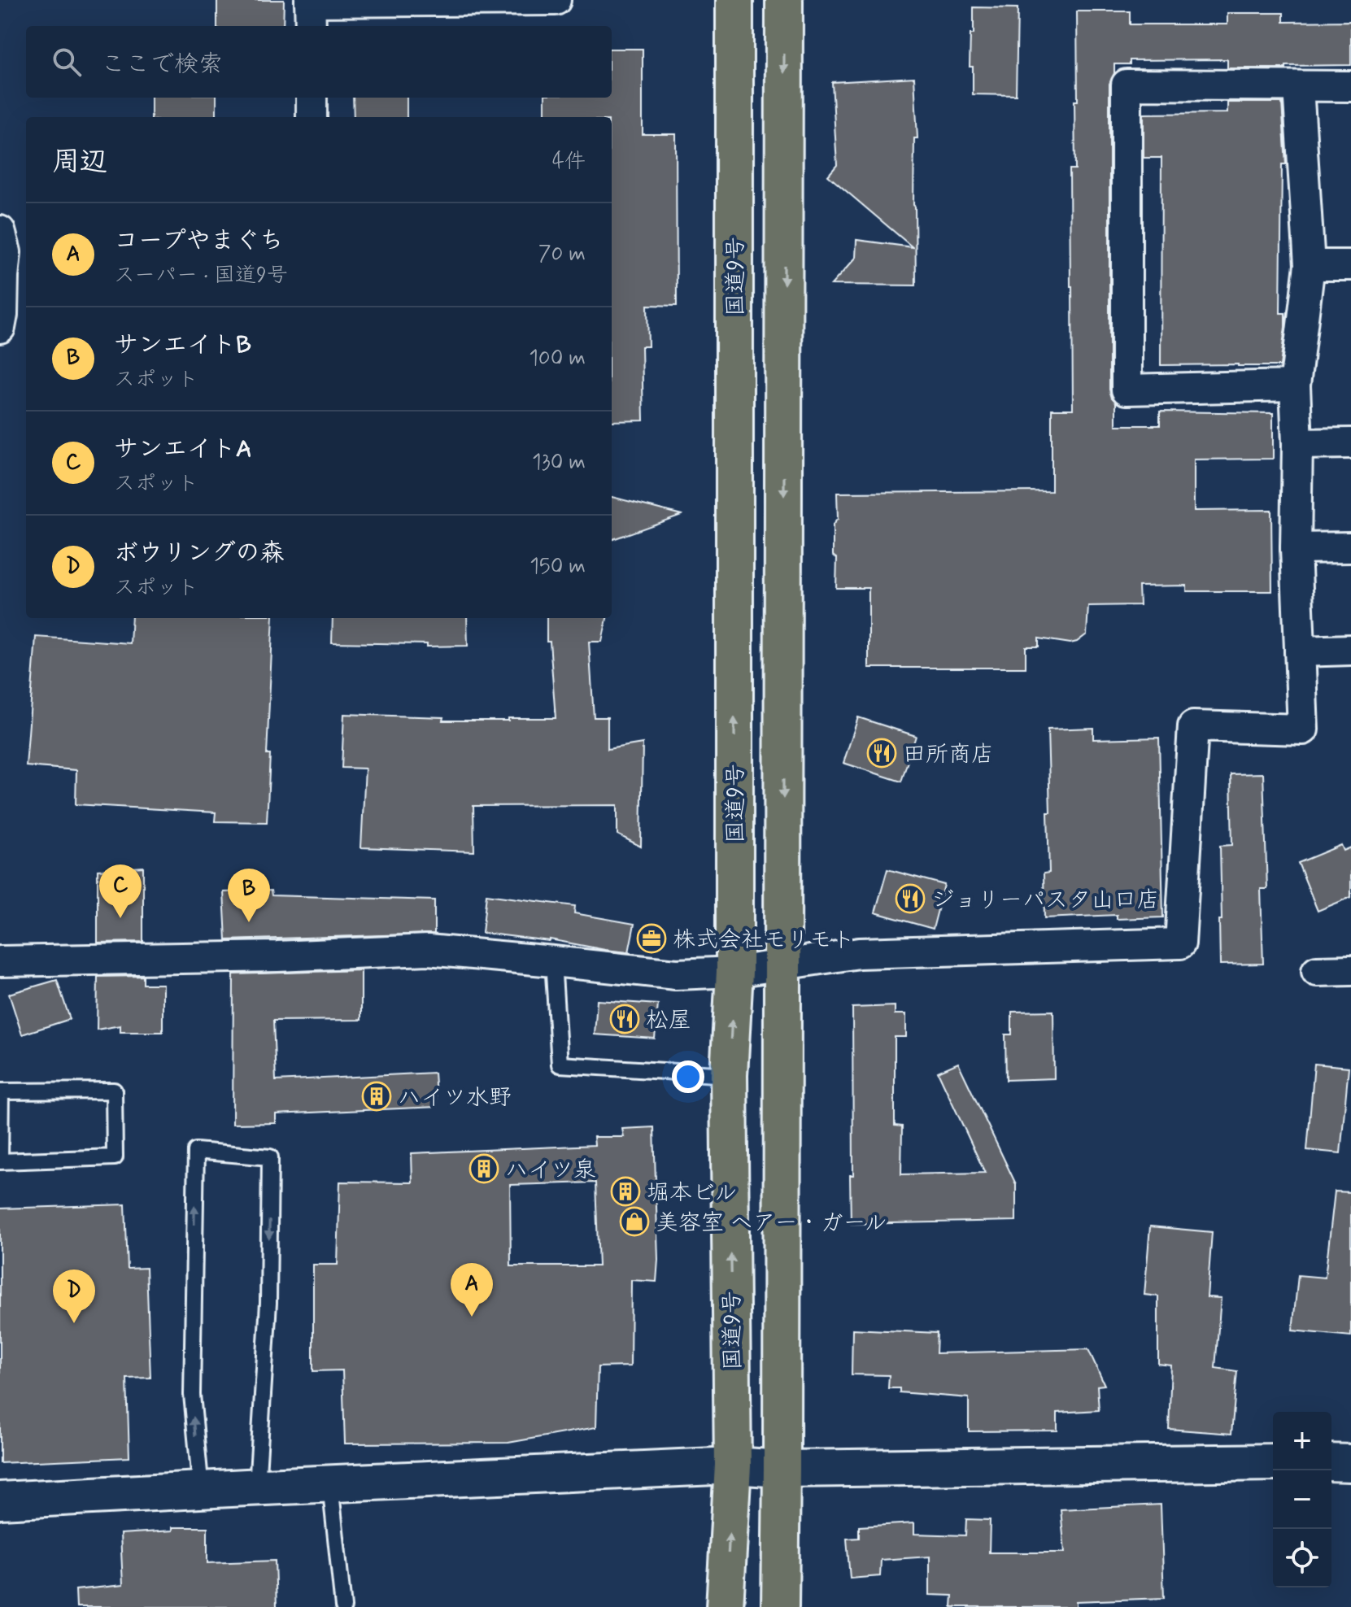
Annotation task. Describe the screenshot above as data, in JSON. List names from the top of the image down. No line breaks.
{"streets":{"highway":["国道9号"]},"places":{"restaurant":["田所商店","ジョリーパスタ山口店","松屋"],"office":["株式会社モリモト"],"building":["ハイツ水野","ハイツ泉","堀本ビル"],"shop":["美容室 ヘアー・ガール"]},"page":{"search":"ここで検索","heading":["周辺","4件"],"list":[{"mark":"A","name":"コープやまぐち","note":"スーパー · 国道9号","value":"70 m"},{"mark":"B","name":"サンエイトB","note":"スポット","value":"100 m"},{"mark":"C","name":"サンエイトA","note":"スポット","value":"130 m"},{"mark":"D","name":"ボウリングの森","note":"スポット","value":"150 m"}],"pins":["C","B","A","D"],"map_buttons":["+","−"]}}
